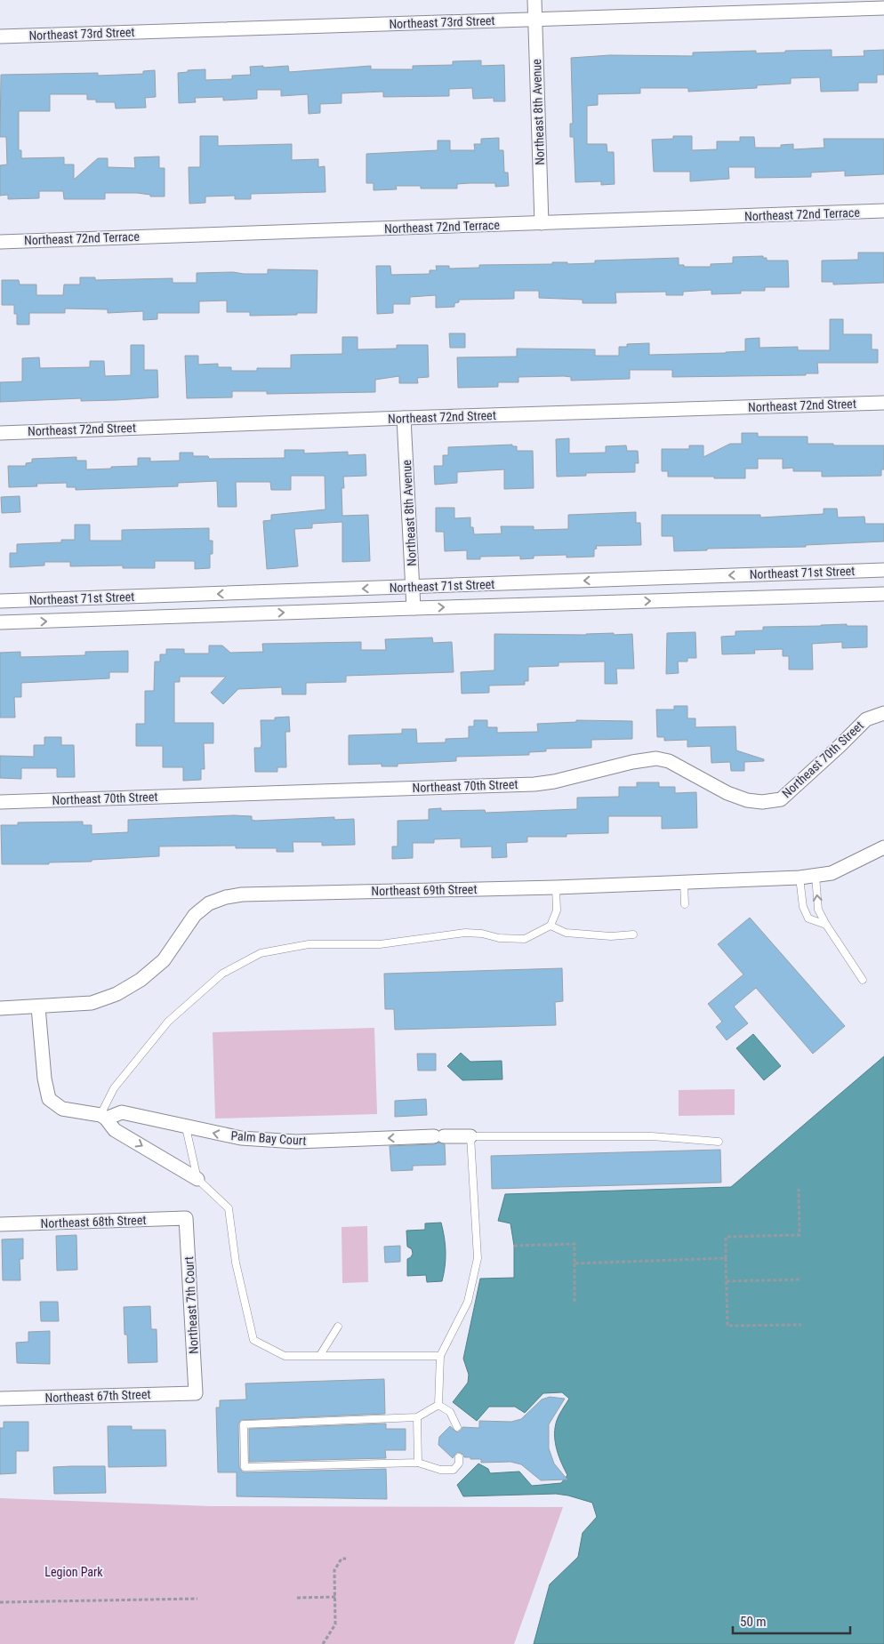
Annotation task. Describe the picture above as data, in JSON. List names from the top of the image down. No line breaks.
{"streets":{"street":["Northeast 73rd Street","Northeast 8th Avenue","Northeast 72nd Terrace","Northeast 72nd Street","Northeast 71st Street","Northeast 70th Street","Northeast 69th Street","Palm Bay Court","Northeast 68th Street","Northeast 7th Court","Northeast 67th Street"]},"crossings":[["Northeast 73rd Street","Northeast 8th Avenue"],["Northeast 8th Avenue","Northeast 72nd Terrace"],["Northeast 8th Avenue","Northeast 72nd Street"],["Northeast 8th Avenue","Northeast 71st Street"],["Northeast 69th Street","Palm Bay Court"],["Northeast 68th Street","Northeast 7th Court"],["Northeast 7th Court","Northeast 67th Street"]],"one_way":["Palm Bay Court"],"parks":["Legion Park"],"scale_bar":"50 m"}
